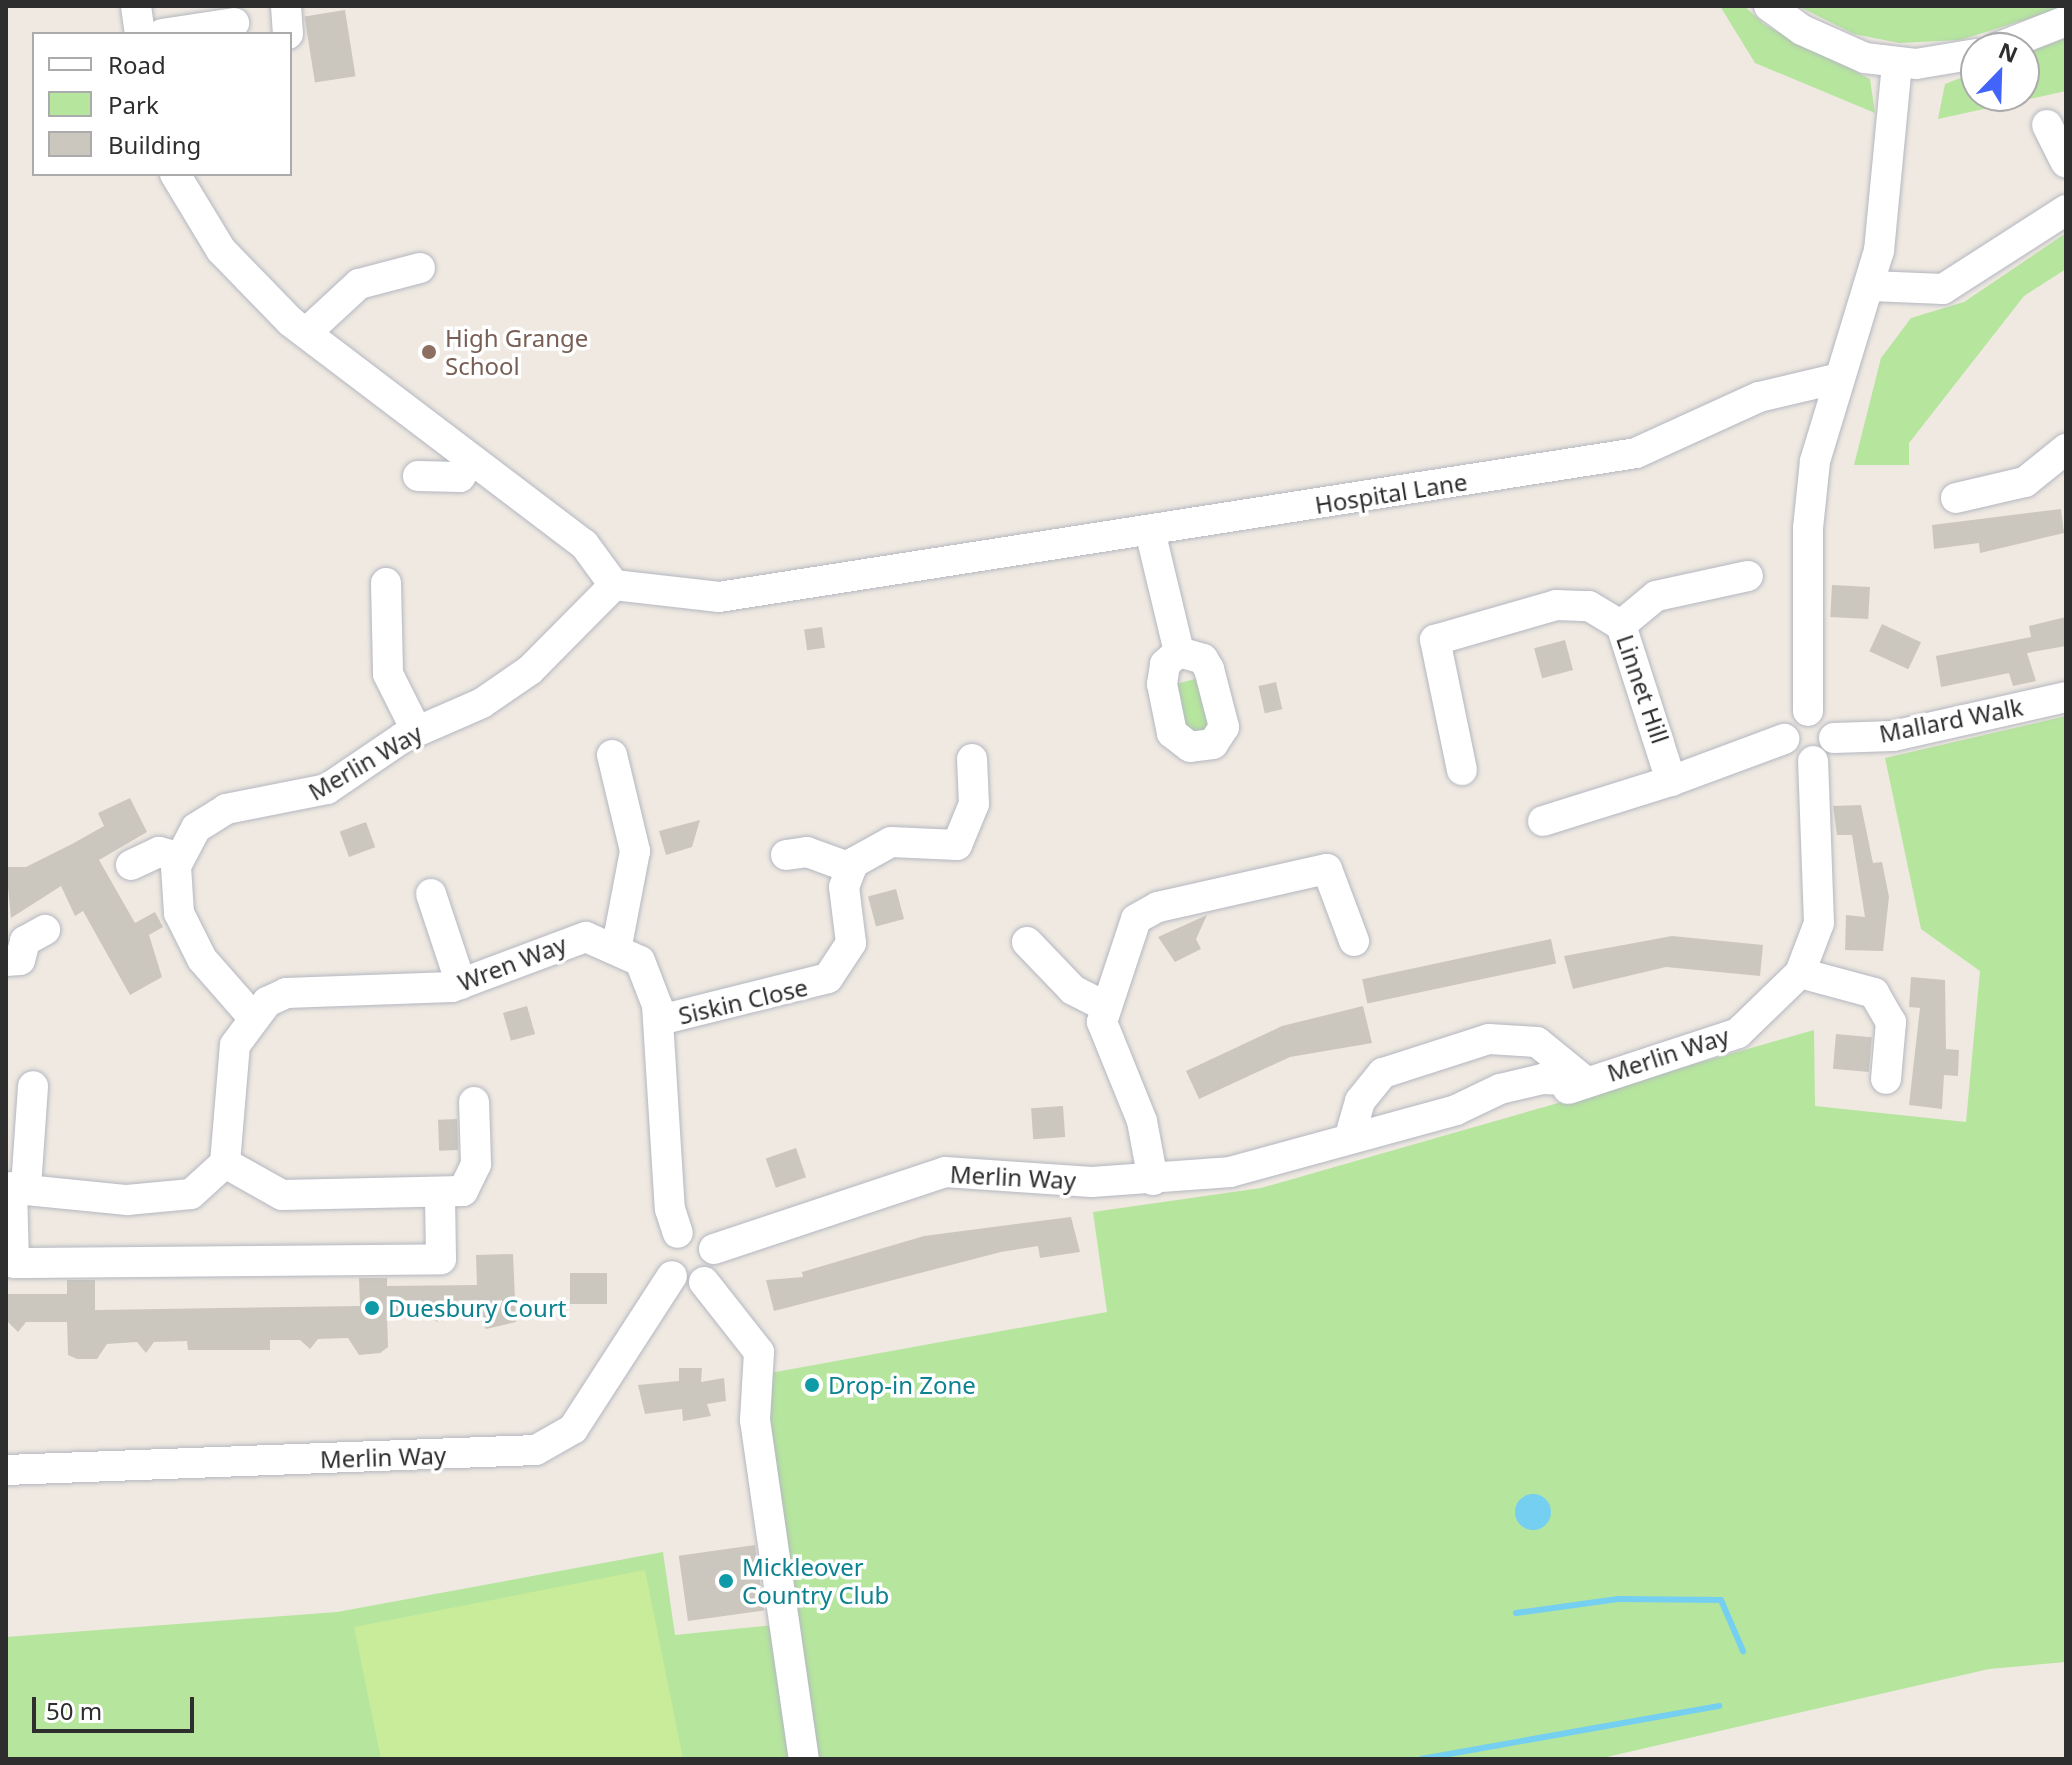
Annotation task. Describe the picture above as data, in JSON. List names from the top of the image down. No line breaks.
{"streets":{"street":["Hospital Lane","Linnet Hill","Mallard Walk","Merlin Way","Wren Way","Siskin Close"]},"crossings":[["Hospital Lane","Merlin Way"],["Mallard Walk","Merlin Way"]],"places":["High Grange School","Duesbury Court","Drop-in Zone","Mickleover Country Club"],"legend":["Road","Park","Building"],"scale_bar":"50 m","north":"top right"}
